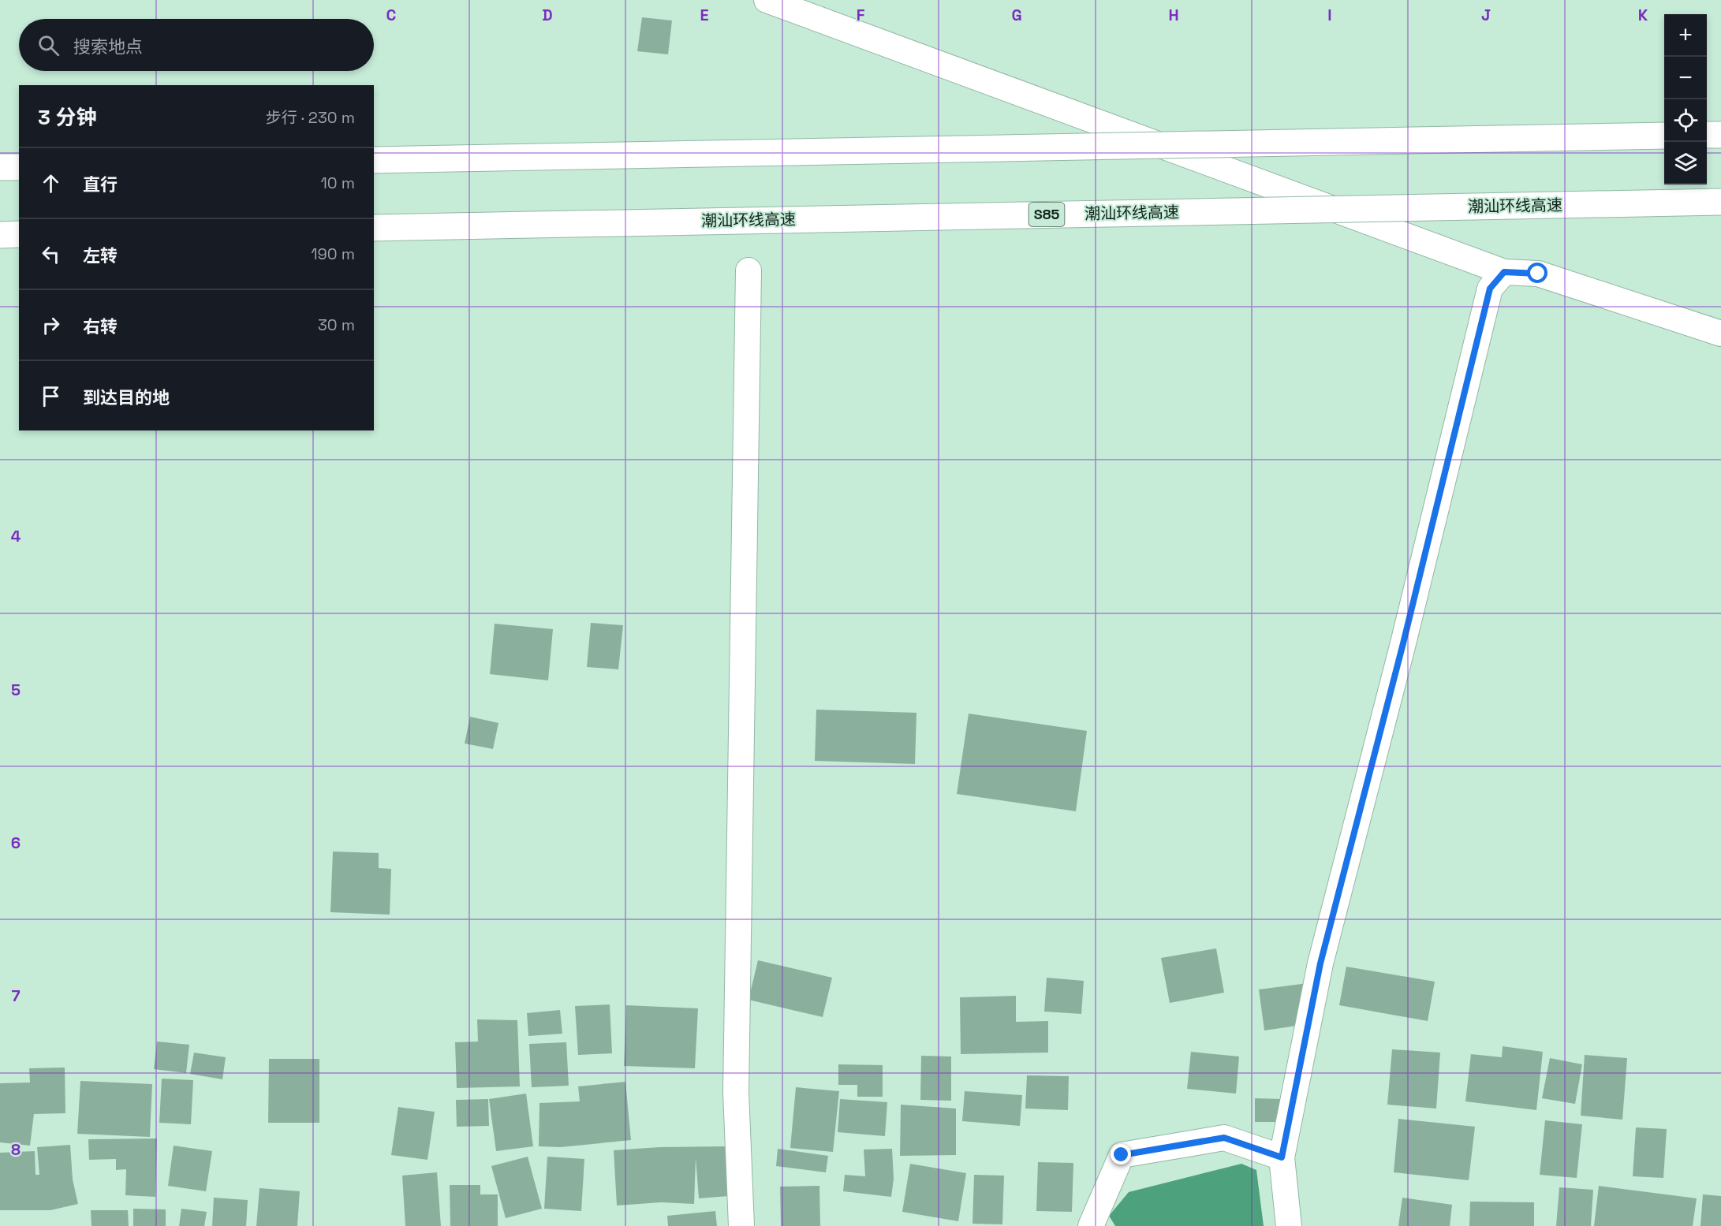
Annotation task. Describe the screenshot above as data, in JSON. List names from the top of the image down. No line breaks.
{"streets":{"highway":["潮汕环线高速","S85"]},"page":{"map_buttons":["+","−"],"search":"搜索地点","heading":["3 分钟","步行 · 230 m"],"list":[["直行","10 m"],["左转","190 m"],["右转","30 m"],"到达目的地"]},"grid":{"columns":["C","D","E","F","G","H","I","J","K"],"rows":["4","5","6","7","8"]}}
